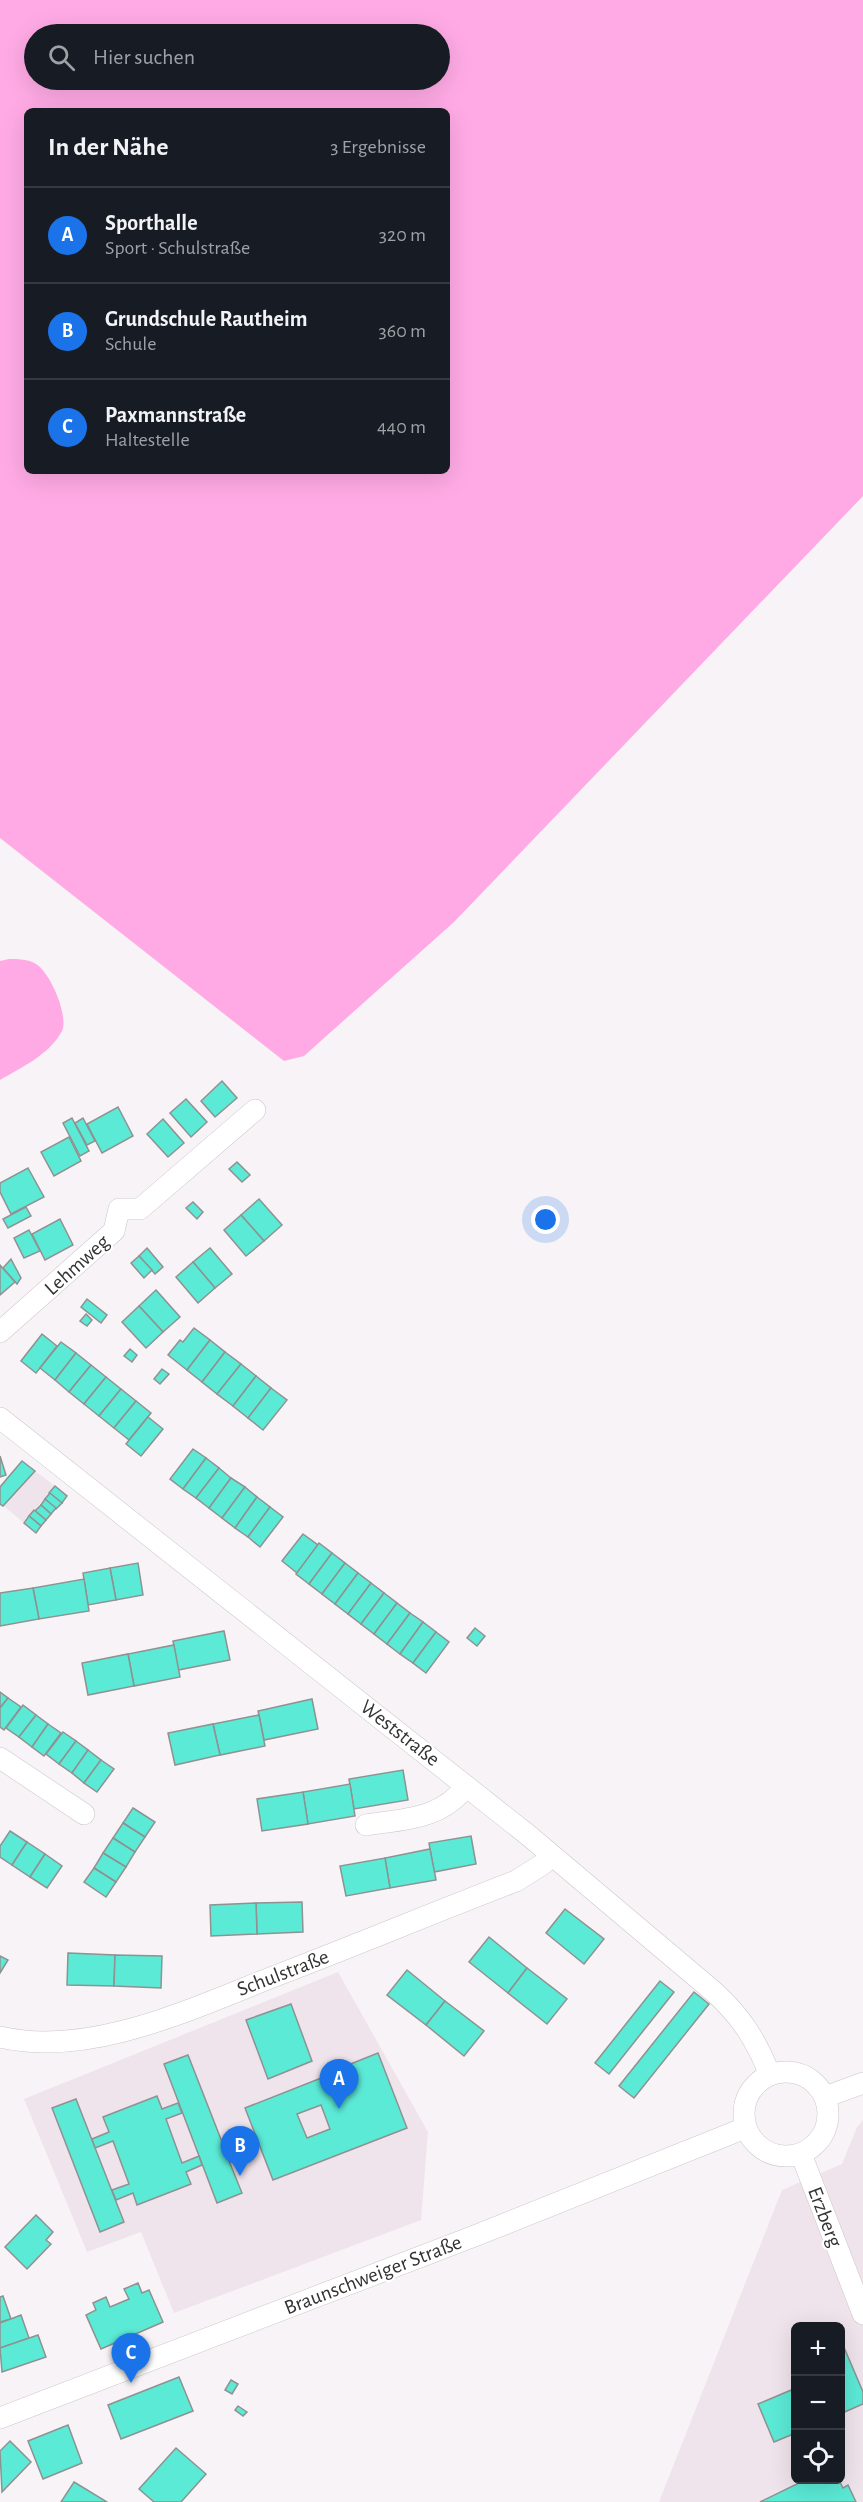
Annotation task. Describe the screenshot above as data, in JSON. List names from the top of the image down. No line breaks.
{"streets":{"street":["Lehmweg","Weststraße","Schulstraße","Erzberg","Braunschweiger Straße"]},"crossings":[["Weststraße","Schulstraße"],["Weststraße","Erzberg"],["Weststraße","Braunschweiger Straße"],["Erzberg","Braunschweiger Straße"]],"page":{"search":"Hier suchen","heading":["In der Nähe","3 Ergebnisse"],"list":[{"mark":"A","name":"Sporthalle","note":"Sport · Schulstraße","value":"320 m"},{"mark":"B","name":"Grundschule Rautheim","note":"Schule","value":"360 m"},{"mark":"C","name":"Paxmannstraße","note":"Haltestelle","value":"440 m"}],"pins":["A","B","C"],"map_buttons":["+","−"]}}
